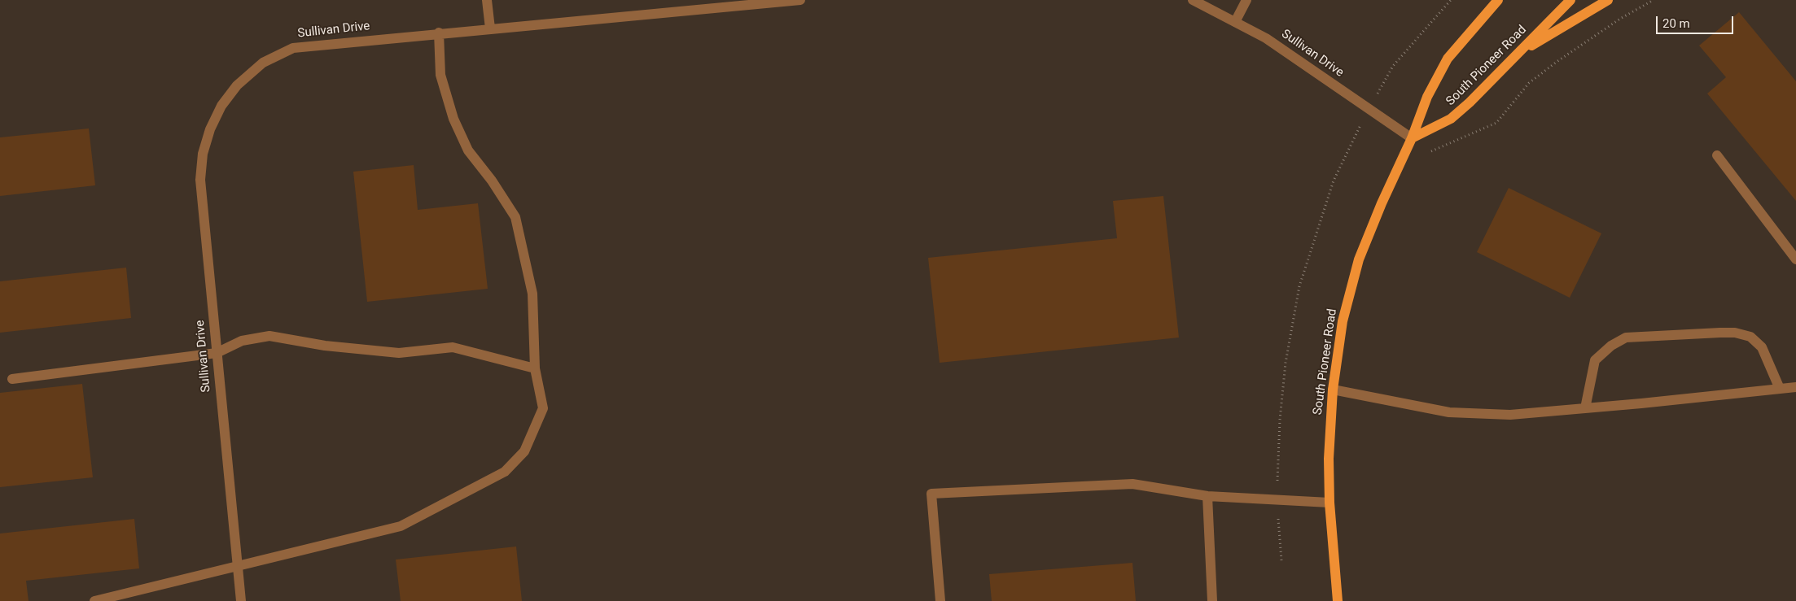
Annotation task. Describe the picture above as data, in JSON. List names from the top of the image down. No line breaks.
{"streets":{"main road":["South Pioneer Road"],"street":["Sullivan Drive"]},"crossings":[["Sullivan Drive","South Pioneer Road"]],"scale_bar":"20 m"}
